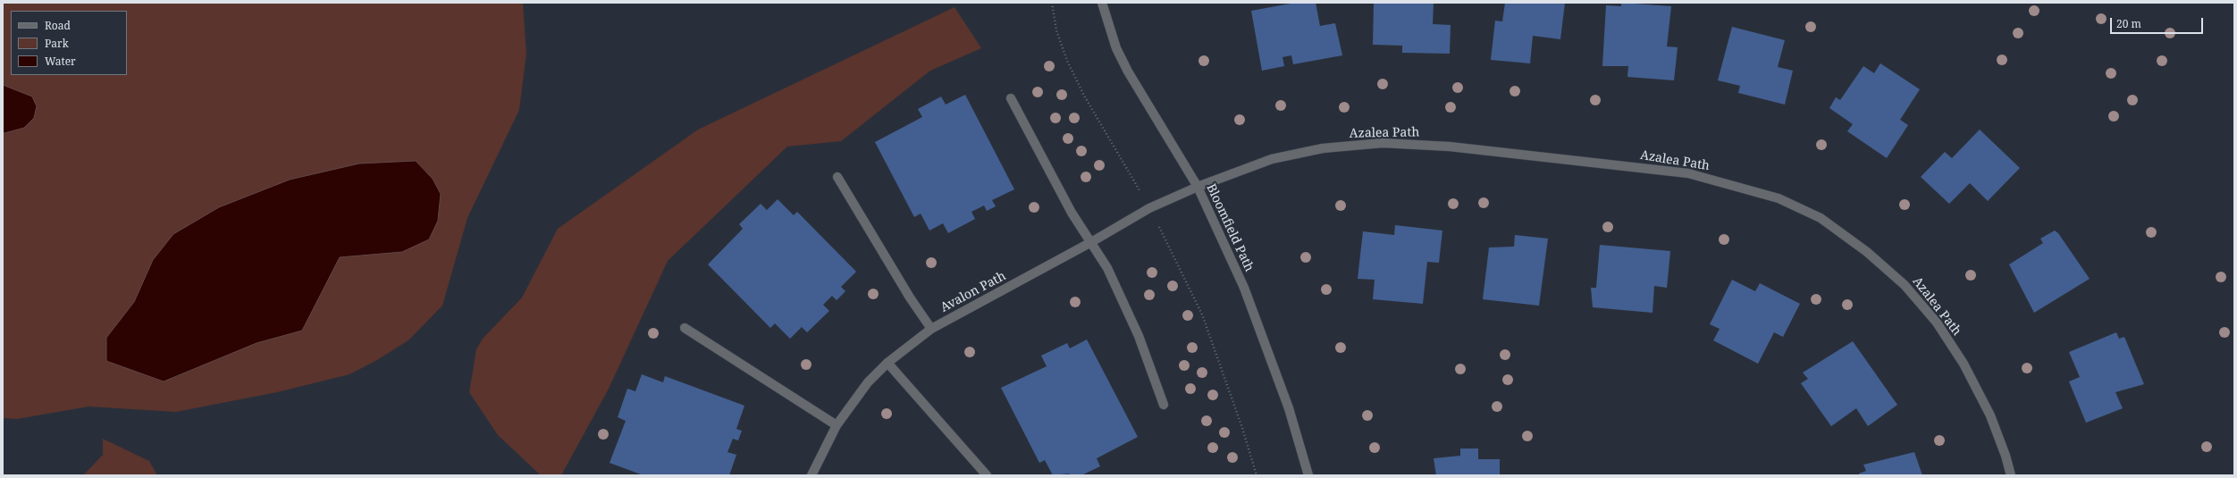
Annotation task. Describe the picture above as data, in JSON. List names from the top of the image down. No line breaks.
{"streets":{"street":["Azalea Path","Bloomfield Path","Avalon Path"]},"crossings":[["Azalea Path","Bloomfield Path"],["Azalea Path","Avalon Path"],["Bloomfield Path","Avalon Path"]],"legend":["Road","Park","Water"],"scale_bar":"20 m"}
